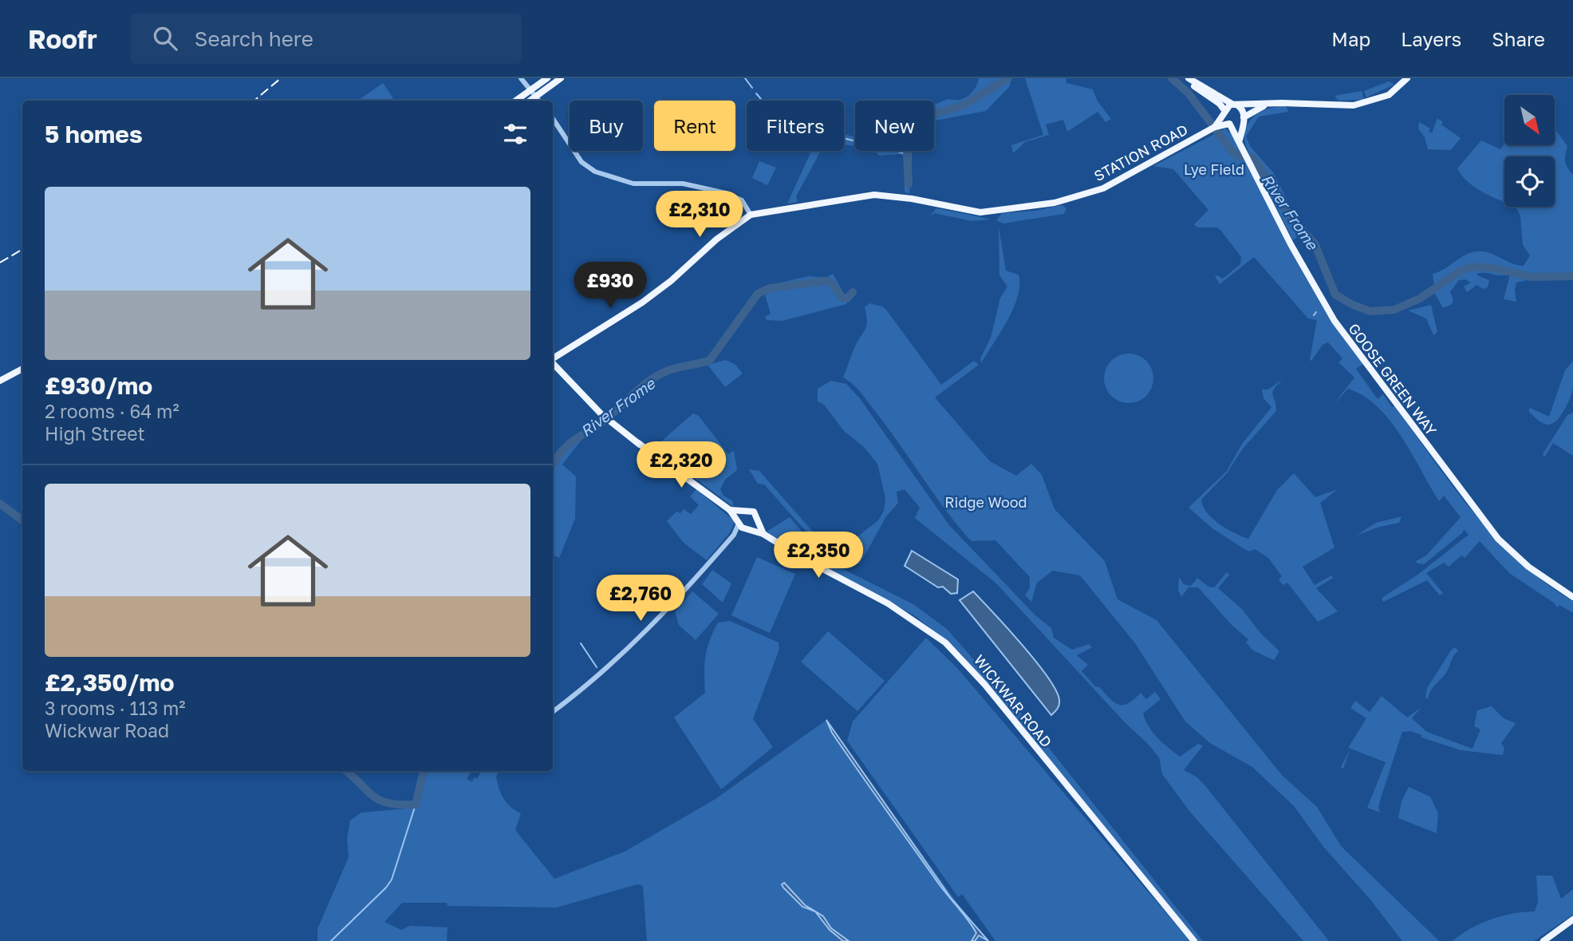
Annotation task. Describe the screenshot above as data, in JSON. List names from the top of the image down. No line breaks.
{"streets":{"main road":["STATION ROAD","GOOSE GREEN WAY","WICKWAR ROAD"]},"crossings":[["STATION ROAD","GOOSE GREEN WAY"]],"water":["River Frome"],"parks":["Lye Field","Ridge Wood"],"north":"bottom right","page":{"header":"Roofr","search":"Search here","nav":["Map","Layers","Share"],"chip":["Buy","Rent","Filters","New"],"heading":"5 homes","list":[{"name":"£930/mo","note":"2 rooms · 64 m² · High Street"},{"name":"£2,350/mo","note":"3 rooms · 113 m² · Wickwar Road"}],"price":["£2,310","£930","£2,320","£2,350","£2,760"]}}
